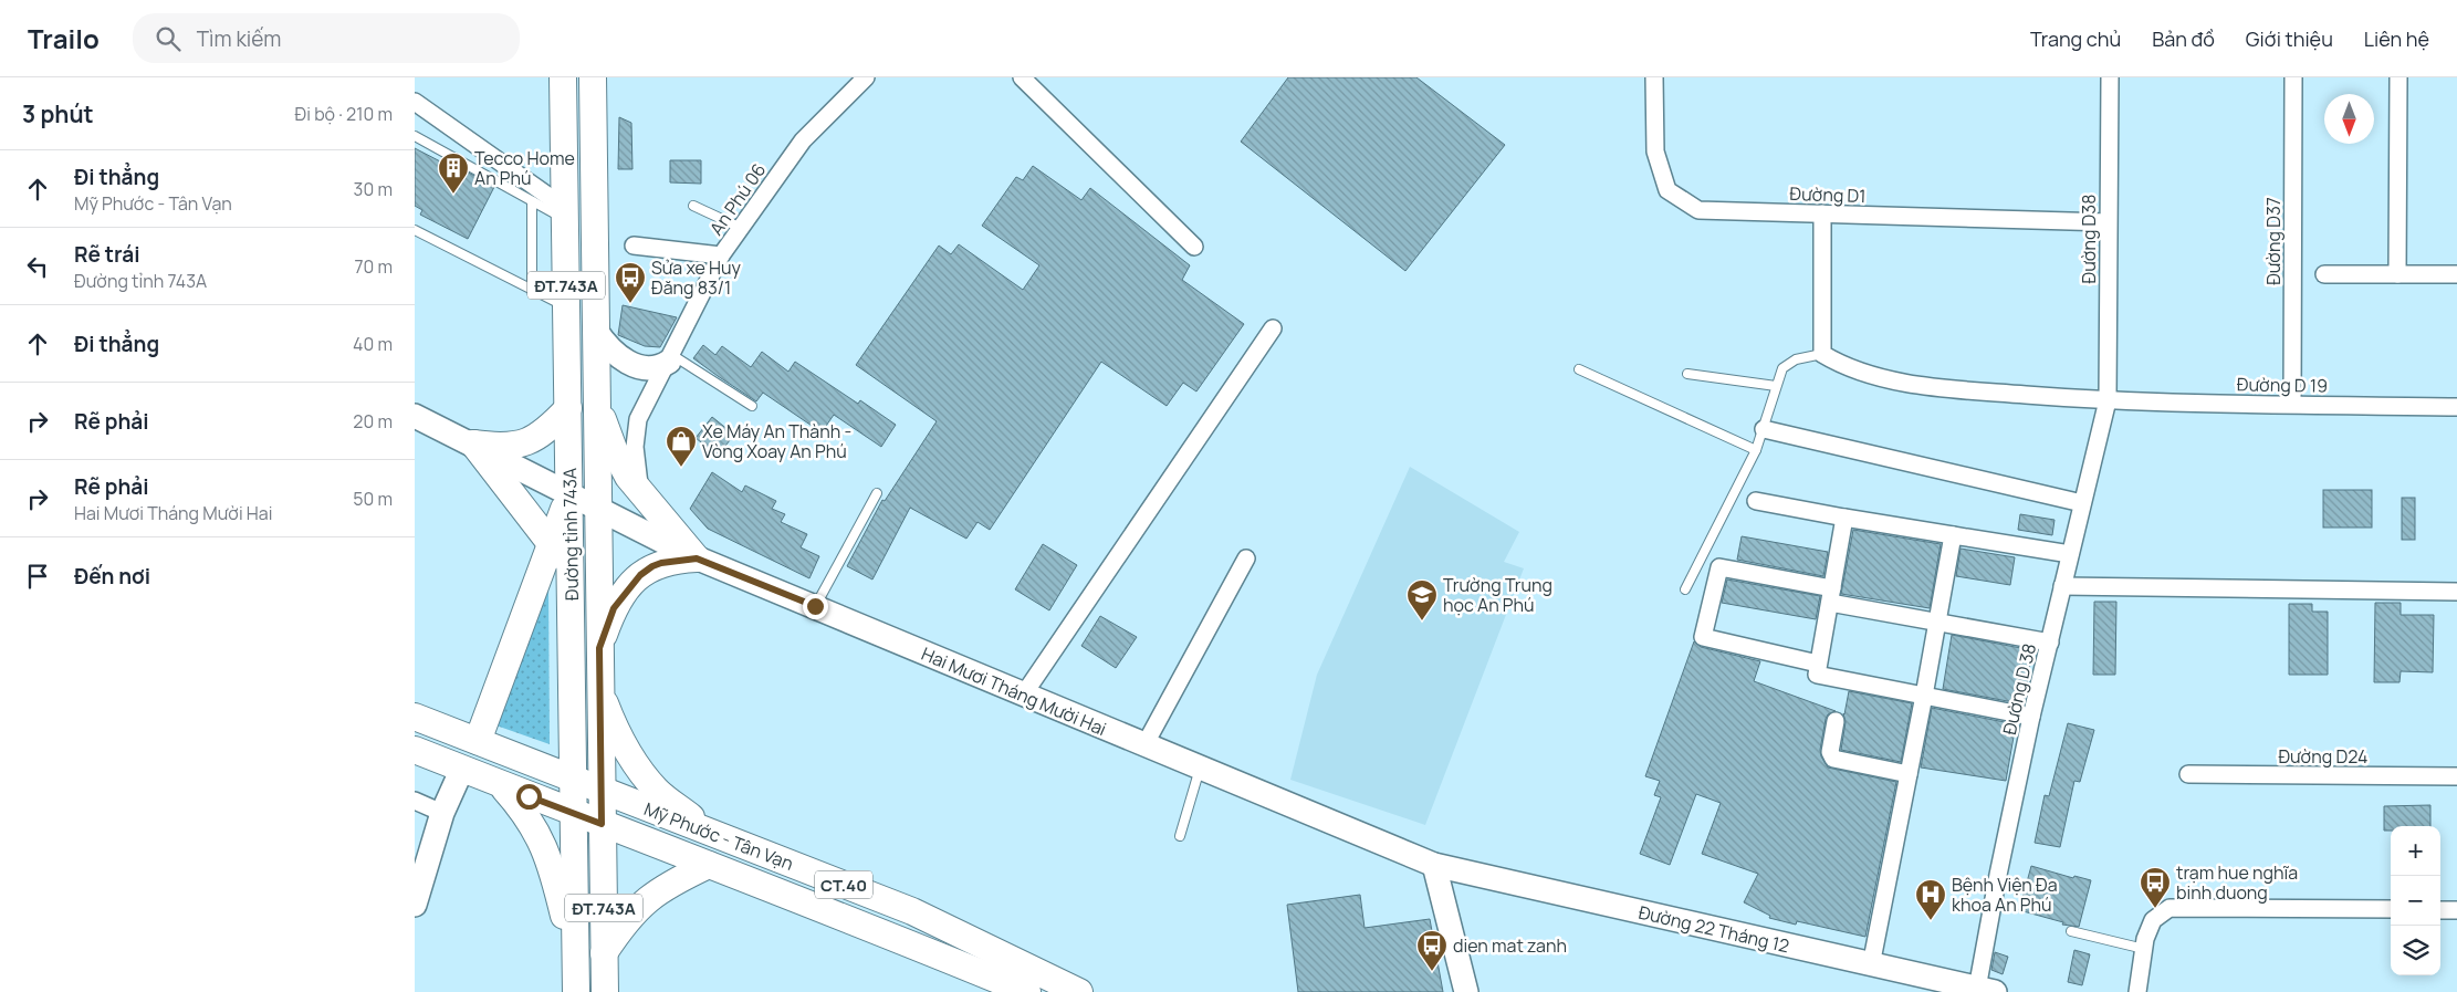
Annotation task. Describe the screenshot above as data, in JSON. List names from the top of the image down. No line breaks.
{"streets":{"main road":["ĐT.743A","Đường tỉnh 743A","Hai Mươi Tháng Mười Hai","Mỹ Phước - Tân Vạn","CT.40","Đường 22 Tháng 12"],"street":["Đường D1","An Phú 06","Đường D38","Đường D37","Đường D 19","Đường D 38","Đường D24"]},"crossings":[["Đường D1","Đường D38"],["Đường D38","Đường D 19"],["Đường D38","Đường D 38"],["Đường D37","Đường D 19"],["Đường D 19","Đường D 38"],["Đường tỉnh 743A","Hai Mươi Tháng Mười Hai"],["Đường tỉnh 743A","Mỹ Phước - Tân Vạn"],["Đường D 38","Đường 22 Tháng 12"],["Hai Mươi Tháng Mười Hai","Đường 22 Tháng 12"]],"places":{"building":["Tecco Home An Phú"],"bus stop":["Sửa xe Huy Đăng 83/1","trạm hue nghĩa binh duong","dien mat zanh"],"shop":["Xe Máy An Thành - Vòng Xoay An Phú"],"school or university":["Trường Trung học An Phú"],"hospital":["Bệnh Viện Đa khoa An Phú"]},"north":"bottom","page":{"header":"Trailo","search":"Tìm kiếm","nav":["Trang chủ","Bản đồ","Giới thiệu","Liên hệ"],"heading":["3 phút","Đi bộ · 210 m"],"list":[["Đi thẳng","Mỹ Phước - Tân Vạn","30 m"],["Rẽ trái","Đường tỉnh 743A","70 m"],["Đi thẳng","40 m"],["Rẽ phải","20 m"],["Rẽ phải","Hai Mươi Tháng Mười Hai","50 m"],"Đến nơi"],"map_buttons":["+","−"]}}
